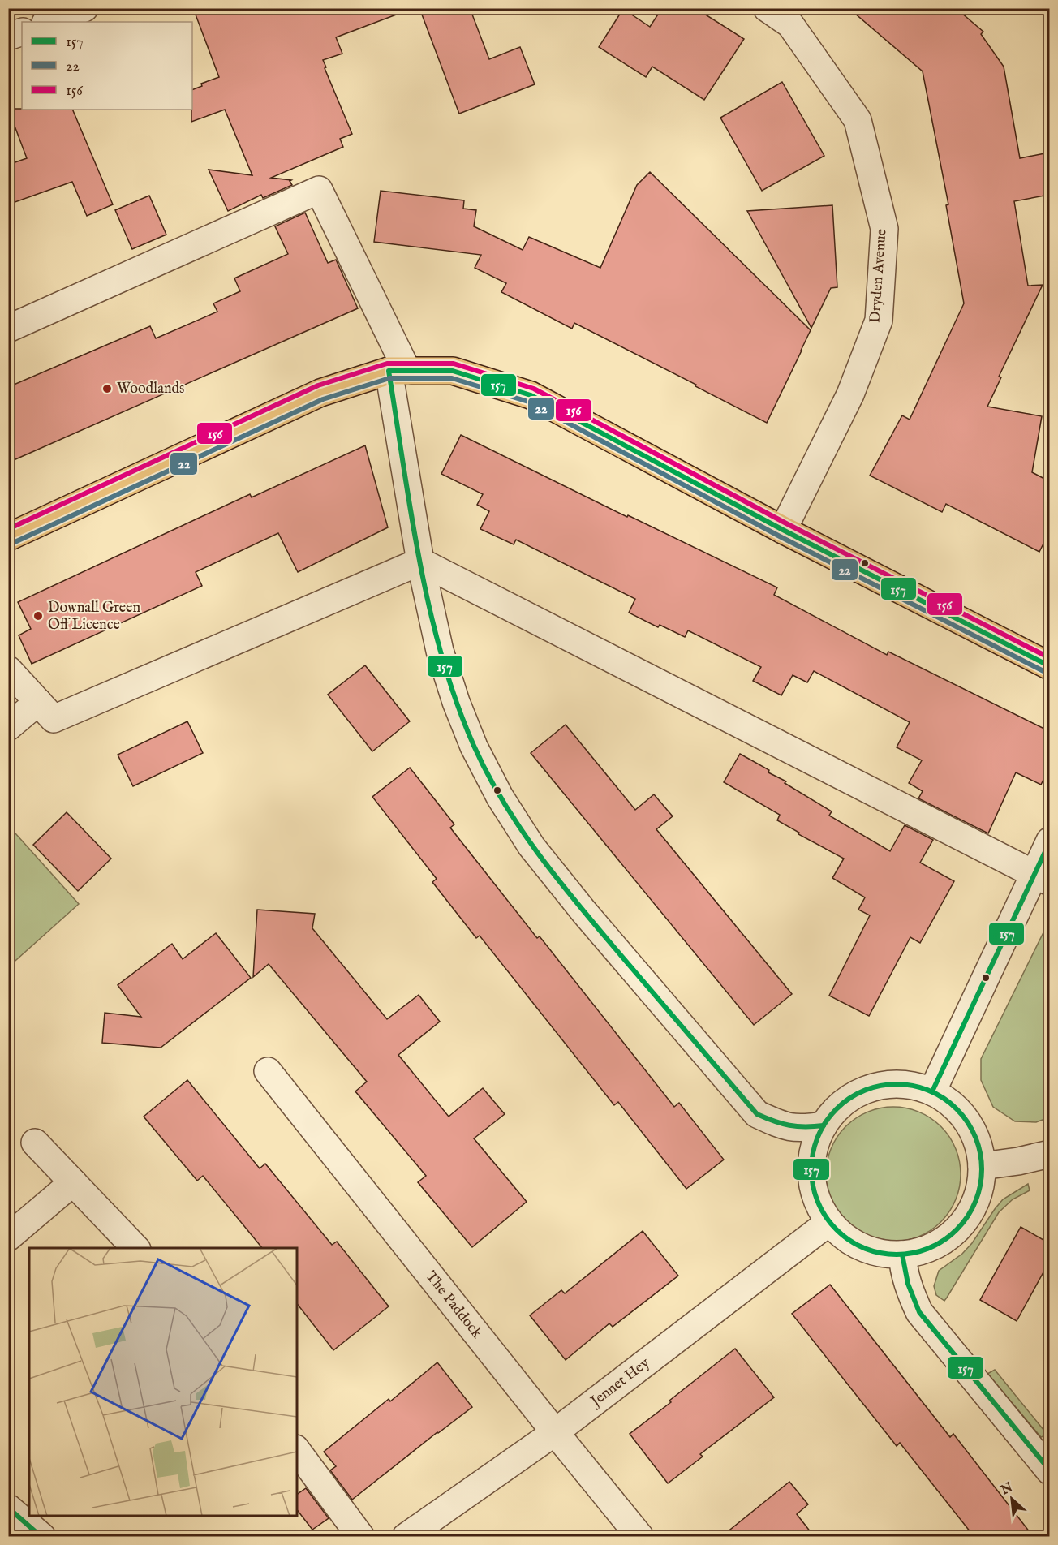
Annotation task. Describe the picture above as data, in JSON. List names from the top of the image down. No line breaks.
{"streets":{"street":["Dryden Avenue","The Paddock","Jennet Hey"]},"crossings":[["The Paddock","Jennet Hey"]],"places":["Woodlands","Downall Green Off Licence"],"lines":["transit line 156","transit line 157","transit line 22"],"legend":["157","22","156"],"north":"top left"}
